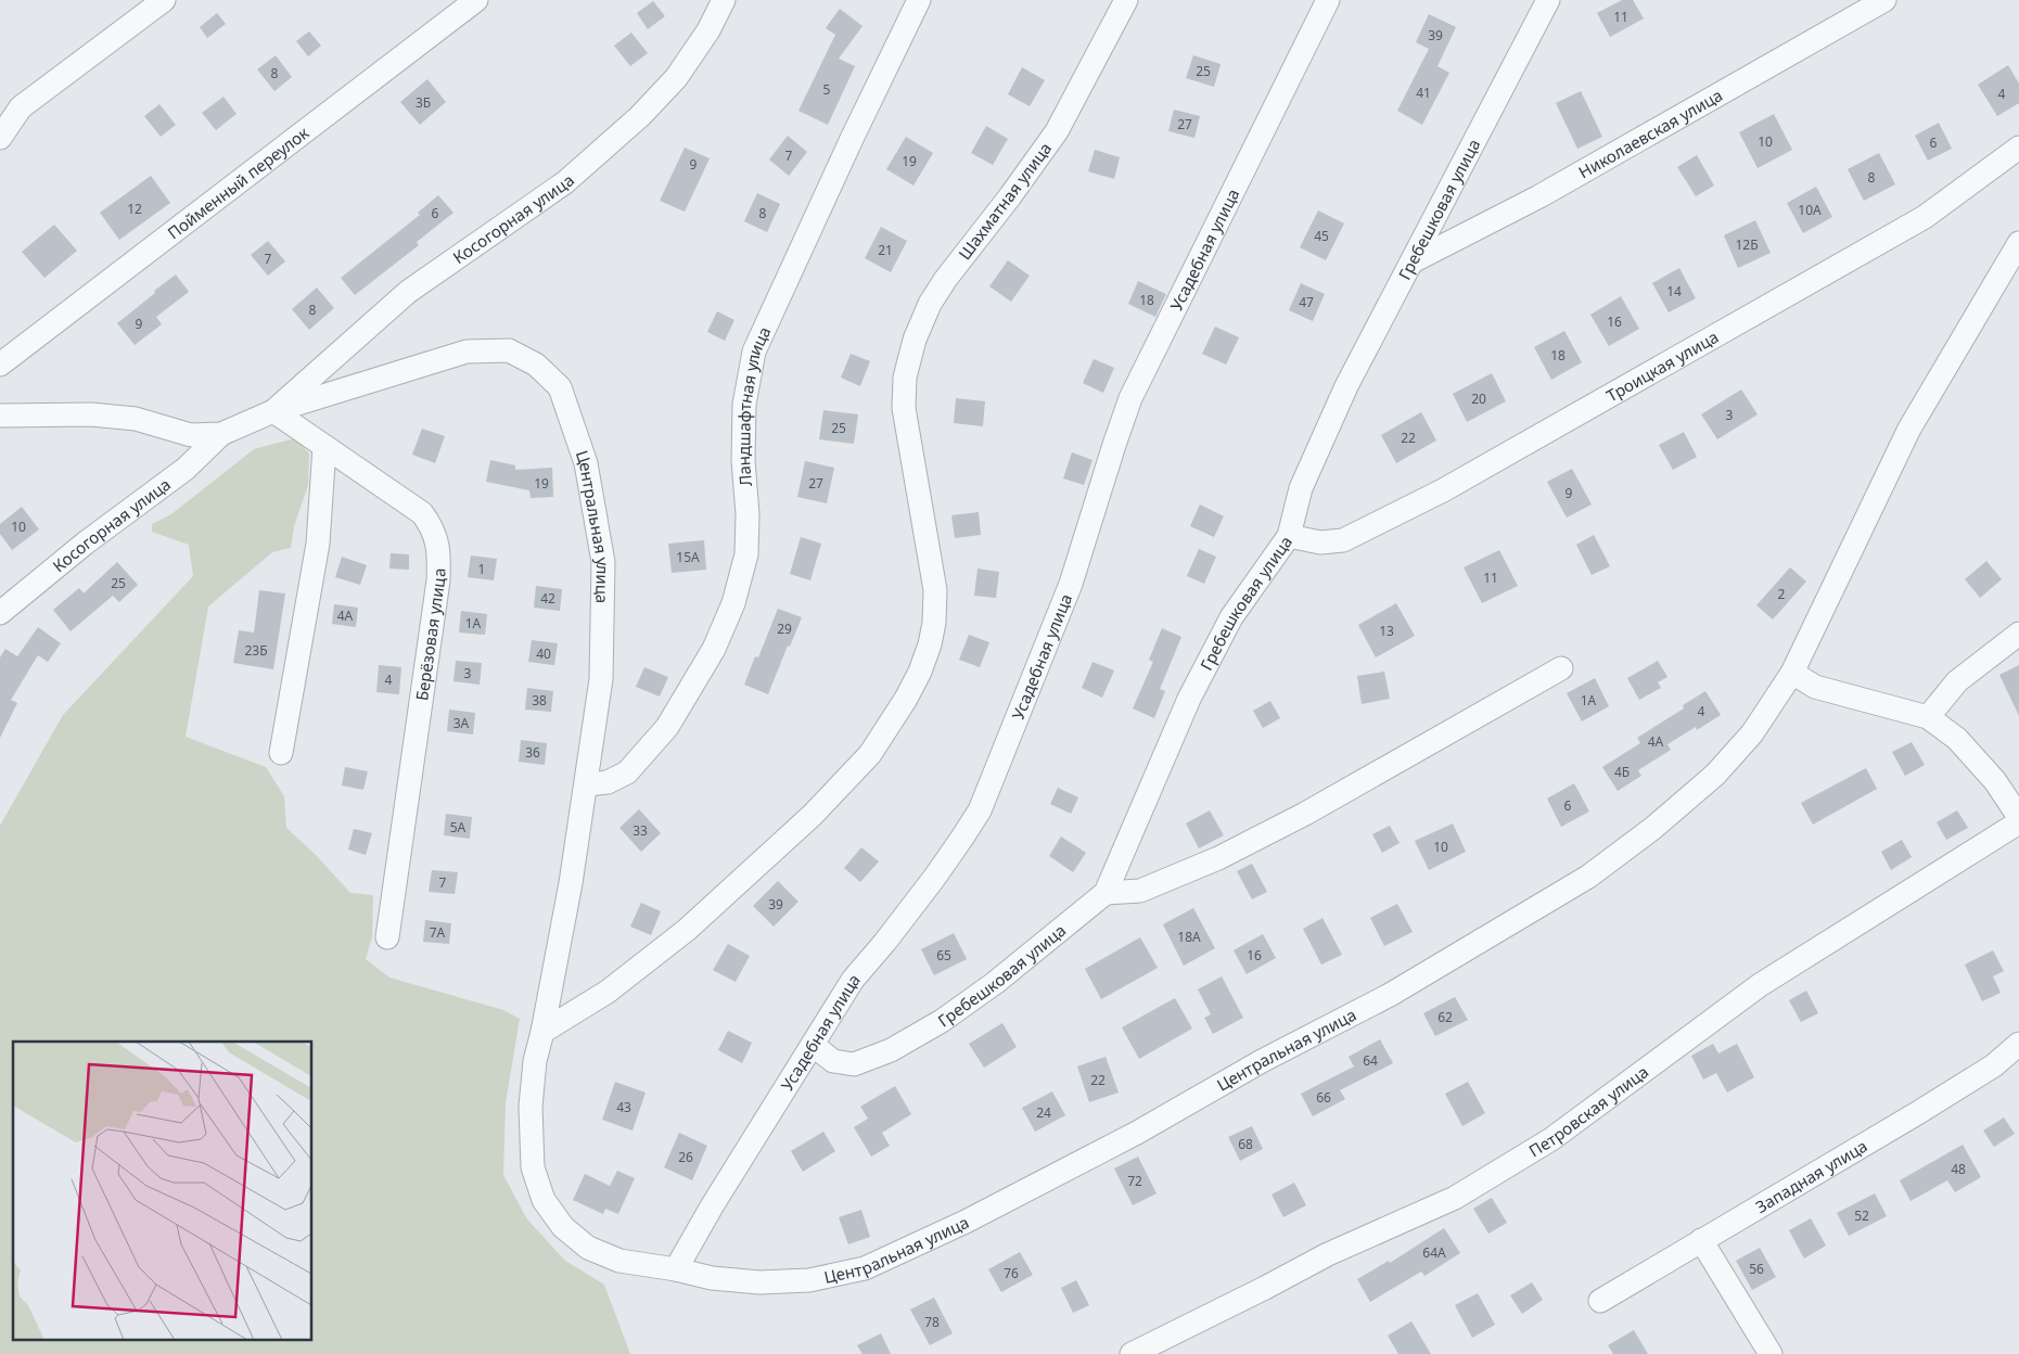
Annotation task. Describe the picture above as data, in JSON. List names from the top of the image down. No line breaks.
{"streets":{"street":["Николаевская улица","Пойменный переулок","Шахматная улица","Гребешковая улица","Косогорная улица","Усадебная улица","Троицкая улица","Ландшафтная улица","Центральная улица","Берёзовая улица","Петровская улица","Западная улица"]},"crossings":[["Николаевская улица","Гребешковая улица"],["Шахматная улица","Центральная улица"],["Гребешковая улица","Усадебная улица"],["Гребешковая улица","Троицкая улица"],["Косогорная улица","Центральная улица"],["Косогорная улица","Берёзовая улица"],["Усадебная улица","Центральная улица"],["Ландшафтная улица","Центральная улица"],["Центральная улица","Берёзовая улица"]],"house_numbers":["11","39","25","8","5","41","4","3Б","27","10","6","7","19","9","8","12","10А","6","8","45","12Б","21","7","14","18","47","8","16","9","18","20","3","25","22","19","27","9","10","15А","1","11","25","2","42","4А","1А","29","13","23Б","40","3","4","38","1А","4","3А","4А","36","4Б","6","5А","33","10","7","39","7А","18А","65","16","62","64","22","66","43","24","68","26","48","72","52","64А","56","76","78"]}
